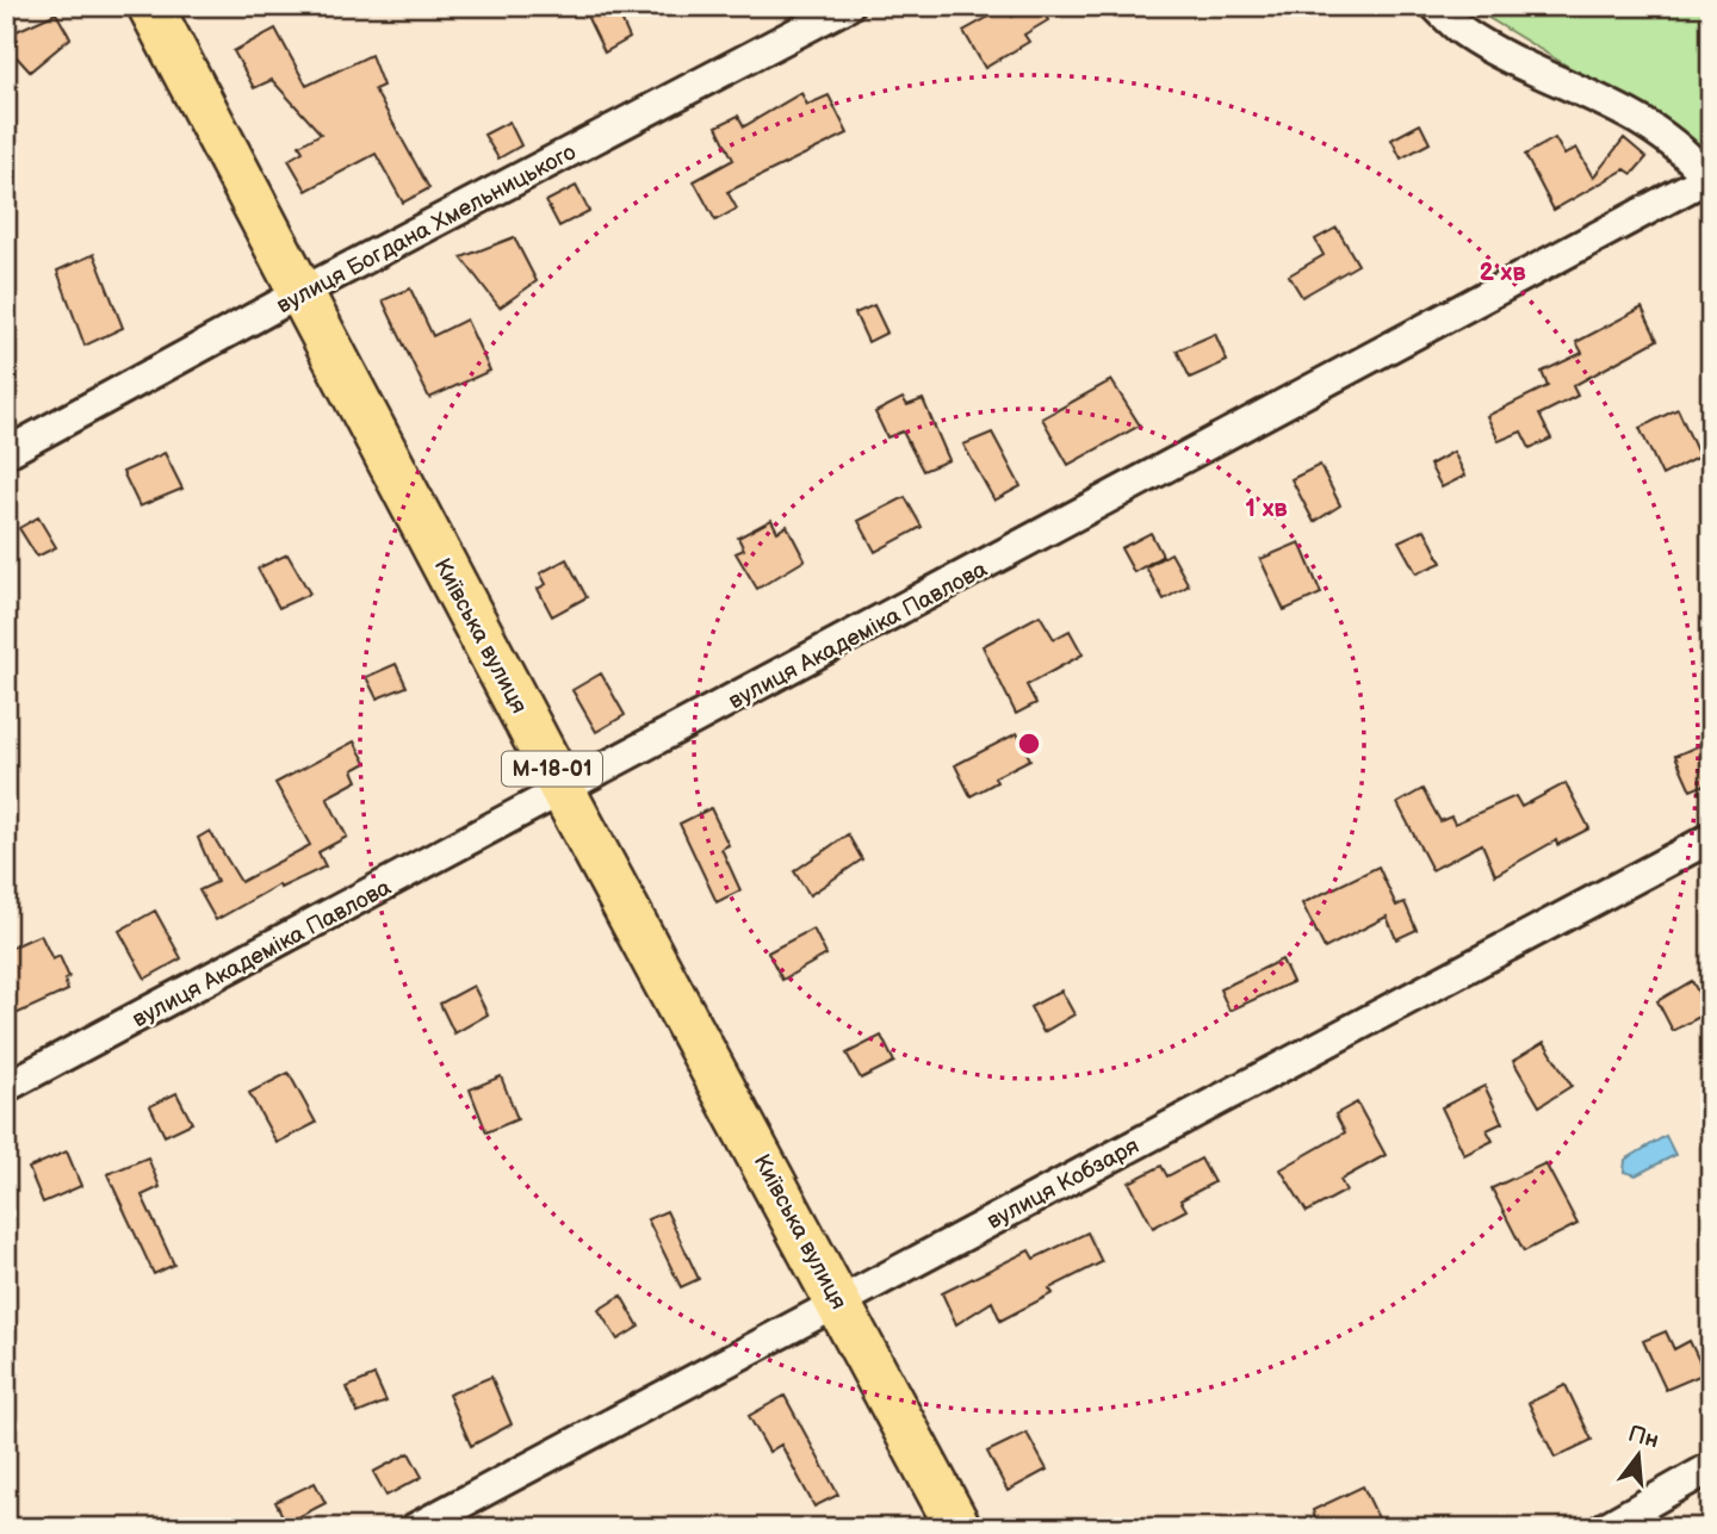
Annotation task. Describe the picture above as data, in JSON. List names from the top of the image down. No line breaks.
{"streets":{"highway":["Київська вулиця","М-18-01"],"street":["вулиця Богдана Хмельницького","вулиця Академіка Павлова","вулиця Кобзаря"]},"crossings":[["вулиця Богдана Хмельницького","Київська вулиця"],["вулиця Академіка Павлова","Київська вулиця"],["Київська вулиця","вулиця Кобзаря"]],"north":"top","rings":["2 хв","1 хв"]}
